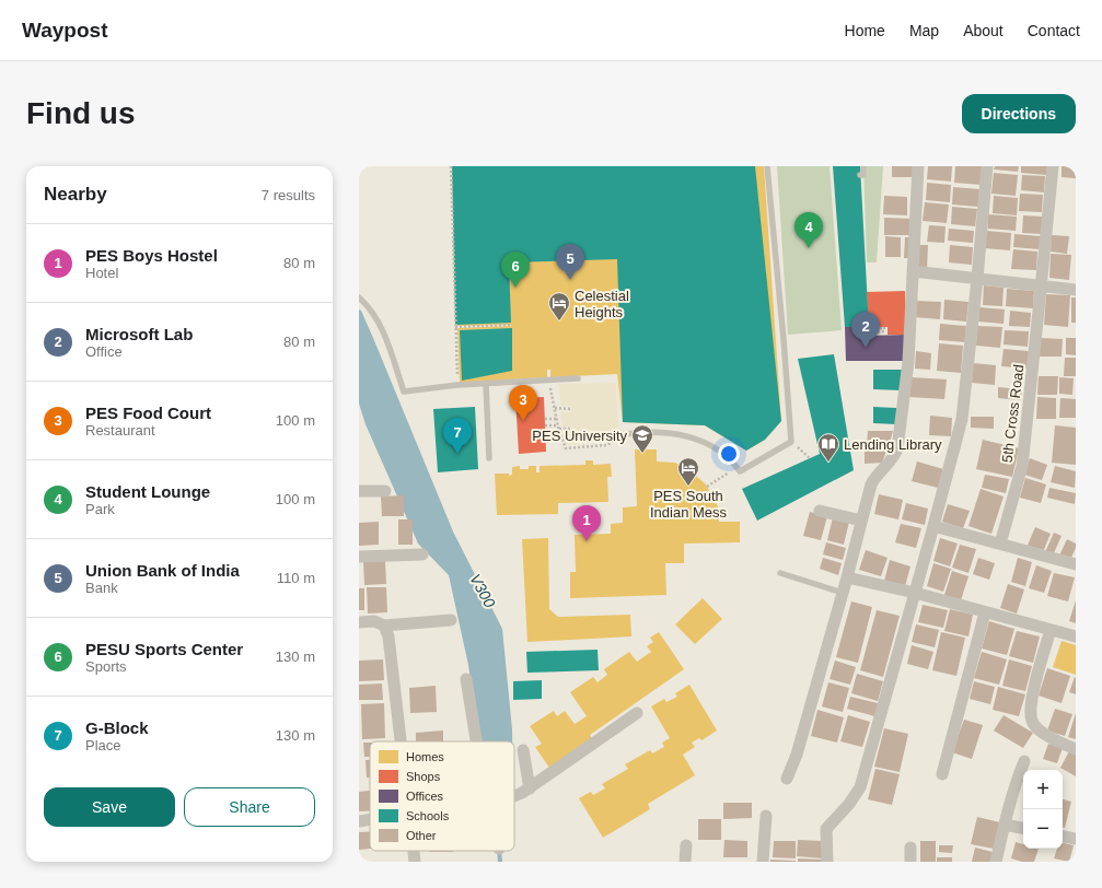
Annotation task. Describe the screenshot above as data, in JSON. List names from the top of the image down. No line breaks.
{"streets":{"street":["5th Cross Road"]},"water":["V300"],"places":{"hotel":["Celestial Heights","PES South Indian Mess"],"school or university":["PES University"],"library":["Lending Library"]},"legend":["Homes","Shops","Offices","Schools","Other"],"page":{"header":"Waypost","nav":["Home","Map","About","Contact"],"buttons":["Directions",["Save","Share"]],"title":"Find us","heading":["Nearby","7 results"],"pins":["4","5","6","2","3","7","1"],"list":[{"mark":"1","name":"PES Boys Hostel","note":"Hotel","value":"80 m"},{"mark":"2","name":"Microsoft Lab","note":"Office","value":"80 m"},{"mark":"3","name":"PES Food Court","note":"Restaurant","value":"100 m"},{"mark":"4","name":"Student Lounge","note":"Park","value":"100 m"},{"mark":"5","name":"Union Bank of India","note":"Bank","value":"110 m"},{"mark":"6","name":"PESU Sports Center","note":"Sports","value":"130 m"},{"mark":"7","name":"G-Block","note":"Place","value":"130 m"}],"map_buttons":["+","−"]}}
